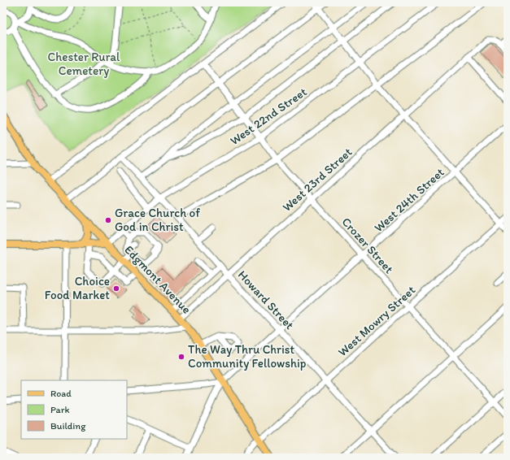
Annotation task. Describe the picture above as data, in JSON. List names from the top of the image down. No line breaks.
{"streets":{"main road":["Edgmont Avenue"],"street":["West 22nd Street","West 23rd Street","West 24th Street","Crozer Street","Howard Street","West Mowry Street"]},"crossings":[["West 22nd Street","Crozer Street"],["West 22nd Street","Edgmont Avenue"],["West 22nd Street","Howard Street"],["West 23rd Street","Crozer Street"],["West 23rd Street","Edgmont Avenue"],["West 23rd Street","Howard Street"],["West 24th Street","Crozer Street"],["West 24th Street","Edgmont Avenue"],["West 24th Street","Howard Street"],["Crozer Street","West Mowry Street"],["Edgmont Avenue","West Mowry Street"],["Howard Street","West Mowry Street"]],"parks":["Chester Rural Cemetery"],"places":["Grace Church of God in Christ","Choice Food Market","The Way Thru Christ Community Fellowship"],"legend":["Road","Park","Building"]}
